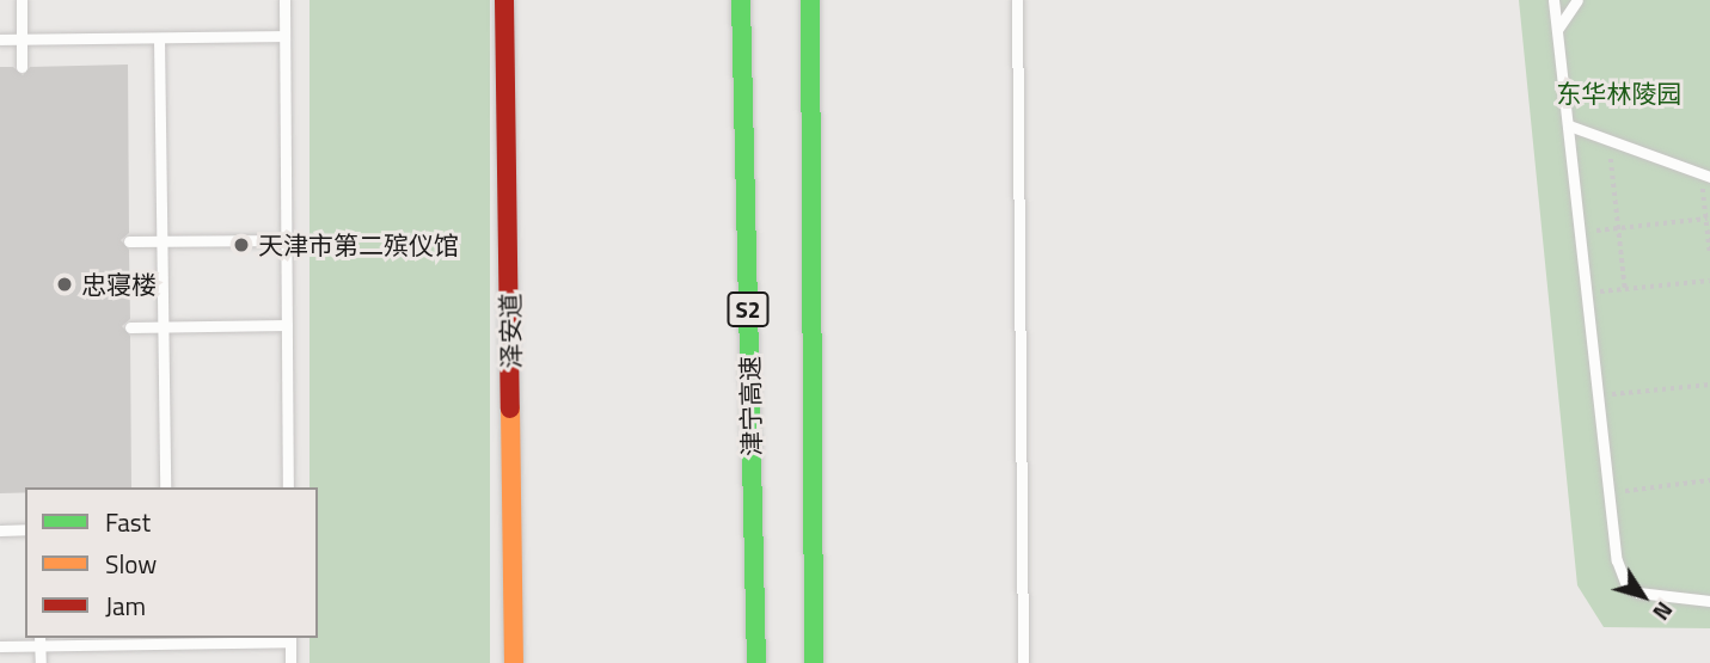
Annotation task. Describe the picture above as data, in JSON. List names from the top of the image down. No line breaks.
{"streets":{"main road":["S2","泽安道","津宁高速"]},"parks":["东华林陵园"],"places":["天津市第二殡仪馆","忠寝楼"],"legend":["Fast","Slow","Jam"],"north":"bottom right"}
